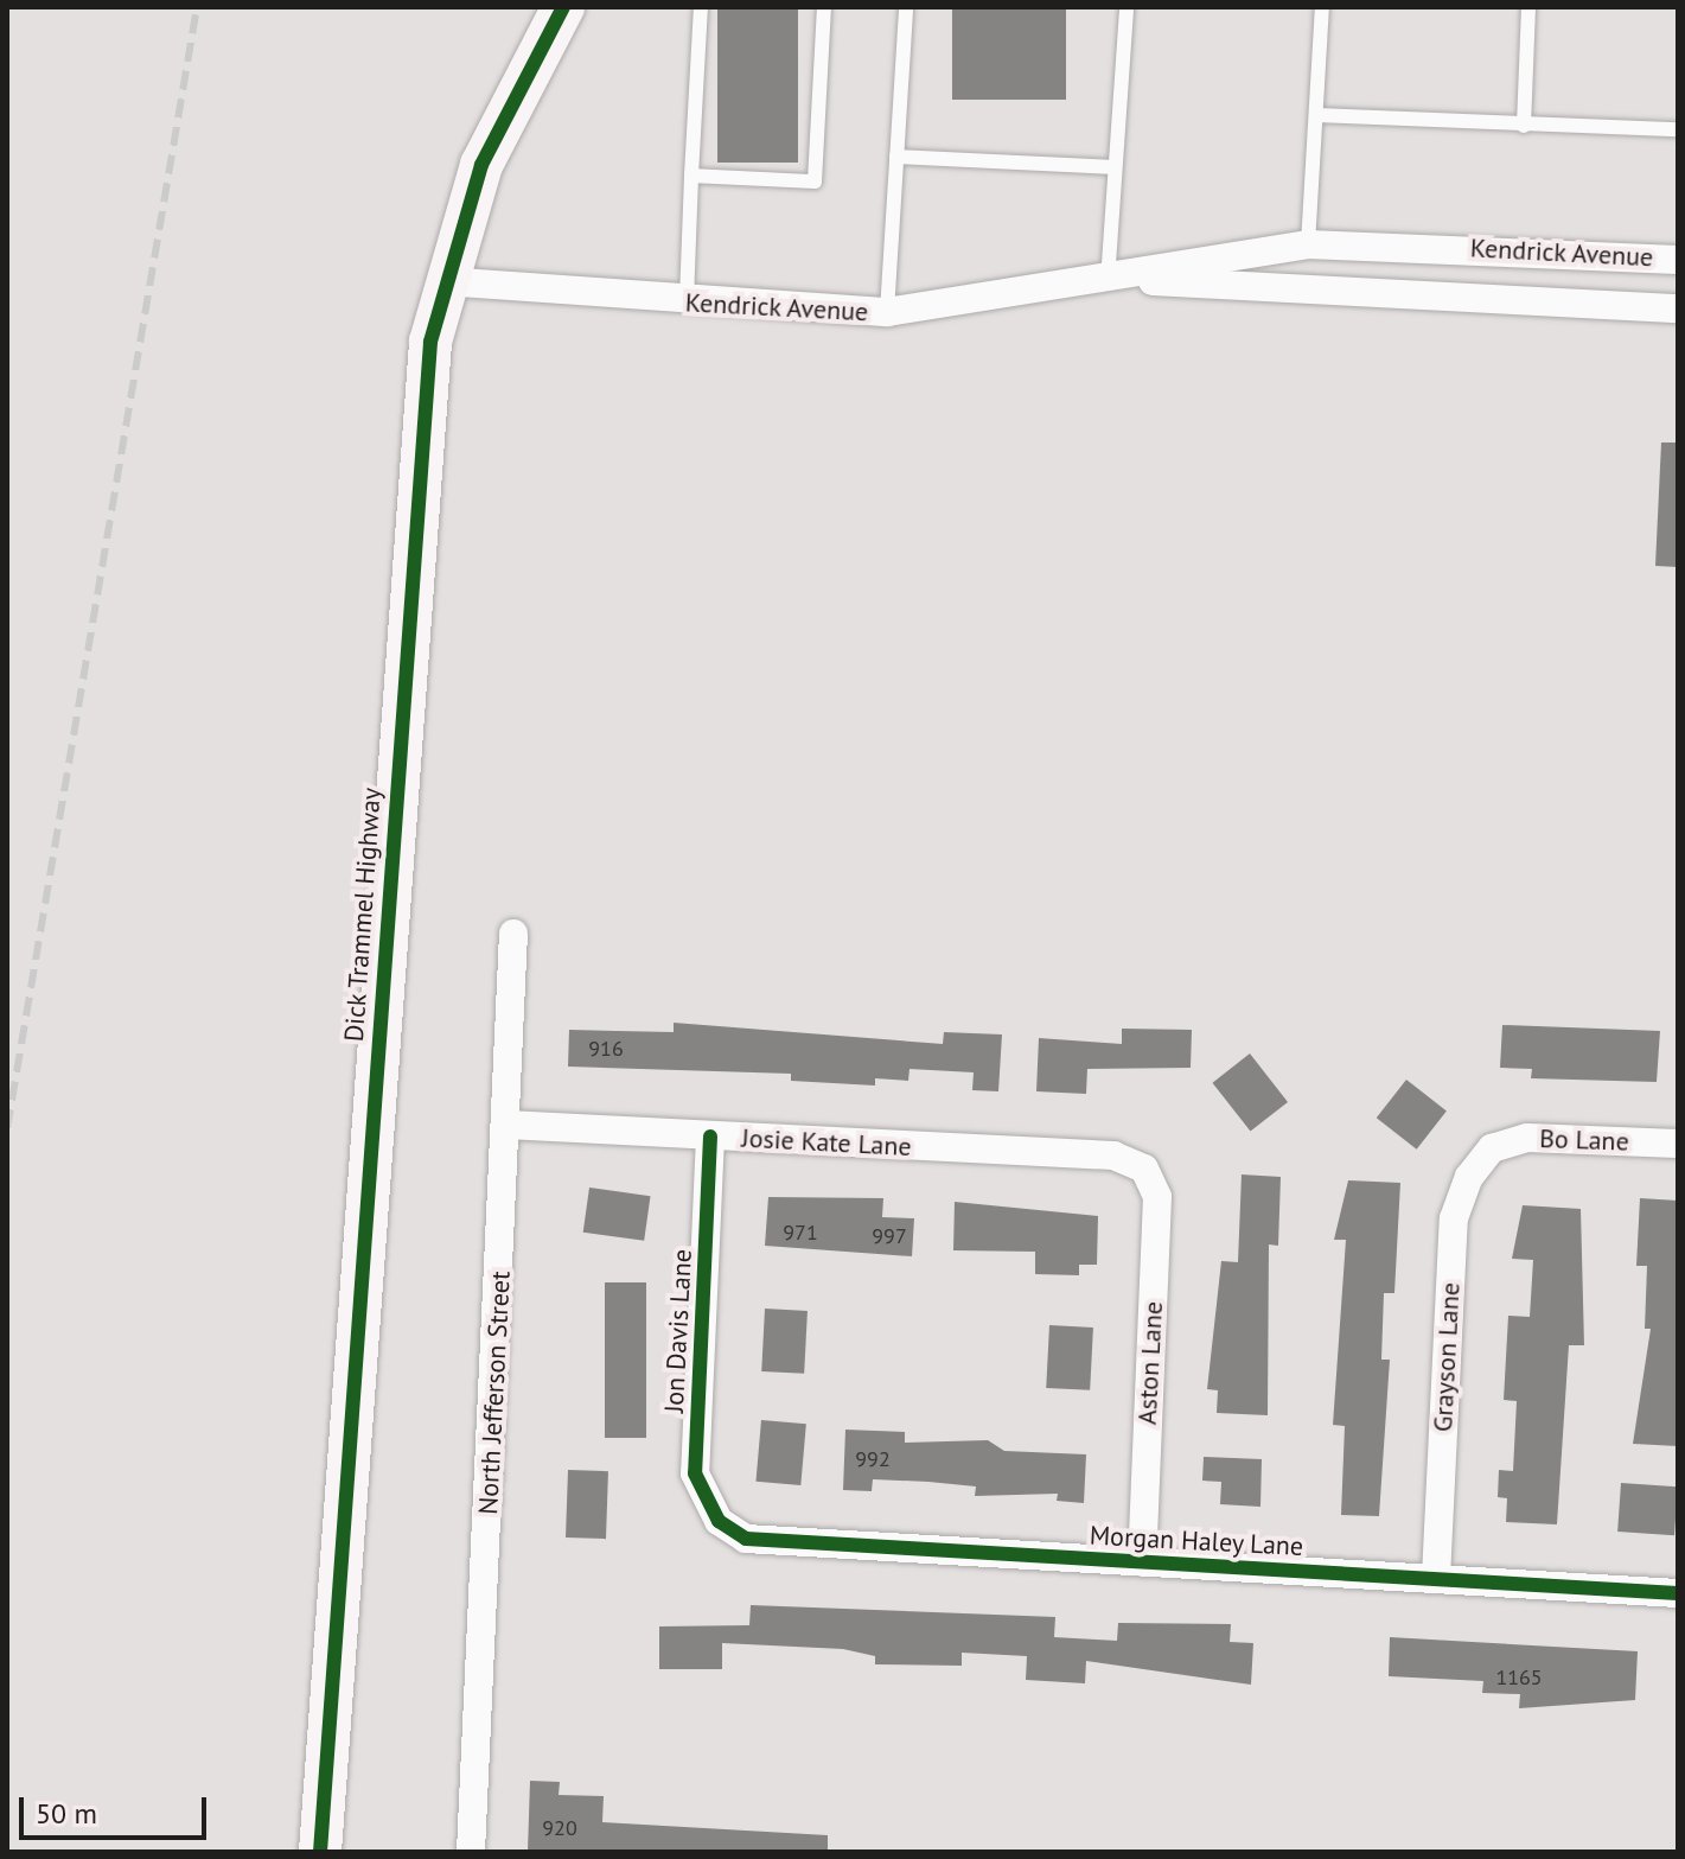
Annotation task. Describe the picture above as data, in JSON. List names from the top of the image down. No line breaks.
{"streets":{"main road":["Dick Trammel Highway"],"street":["Kendrick Avenue","Bo Lane","Josie Kate Lane","Jon Davis Lane","Grayson Lane","Aston Lane","North Jefferson Street","Morgan Haley Lane"]},"crossings":[["Kendrick Avenue","Dick Trammel Highway"],["Bo Lane","Grayson Lane"],["Josie Kate Lane","Jon Davis Lane"],["Josie Kate Lane","Aston Lane"],["Josie Kate Lane","North Jefferson Street"],["Jon Davis Lane","Morgan Haley Lane"],["Grayson Lane","Morgan Haley Lane"],["Aston Lane","Morgan Haley Lane"]],"house_numbers":["916","971","997","992","1165","920"],"scale_bar":"50 m"}
